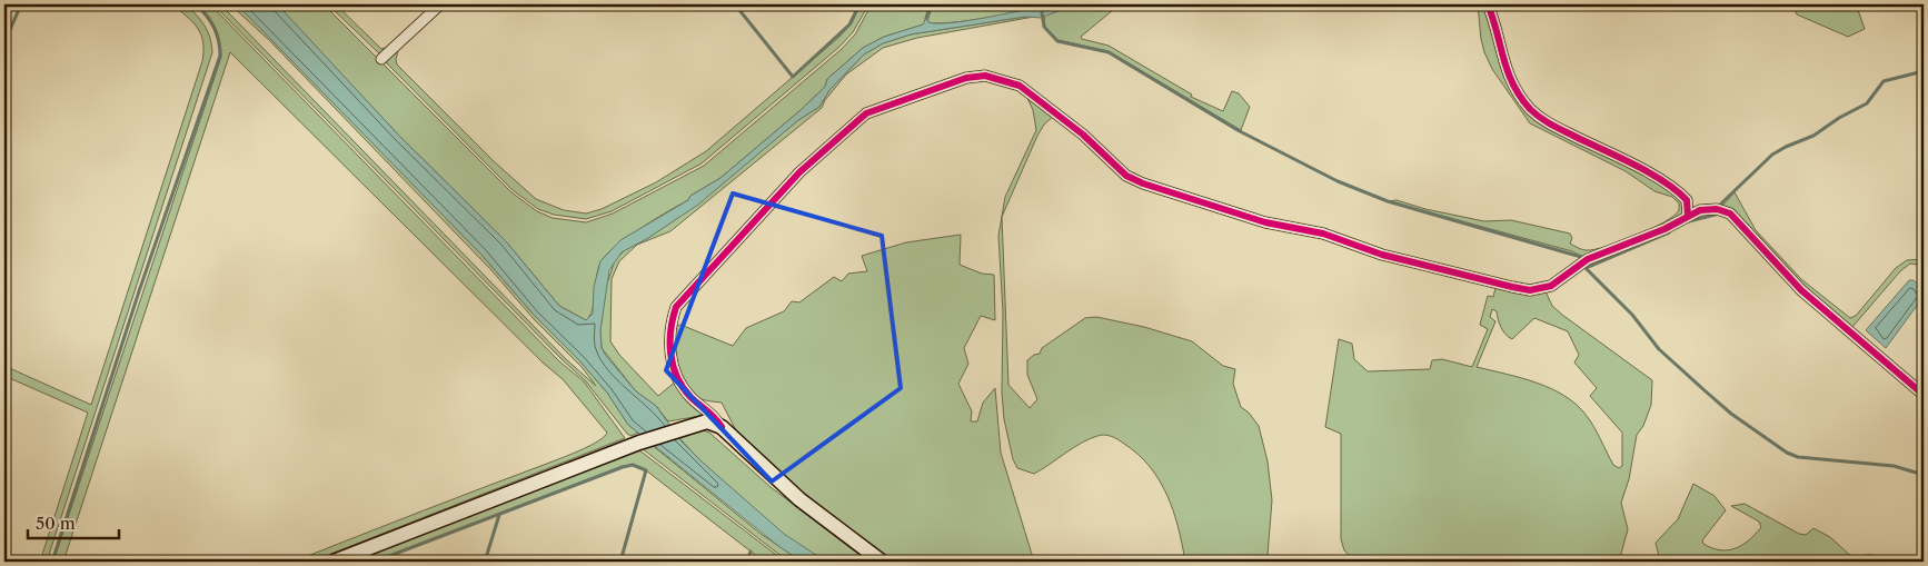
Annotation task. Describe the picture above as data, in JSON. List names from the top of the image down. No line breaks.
{"scale_bar":"50 m"}
